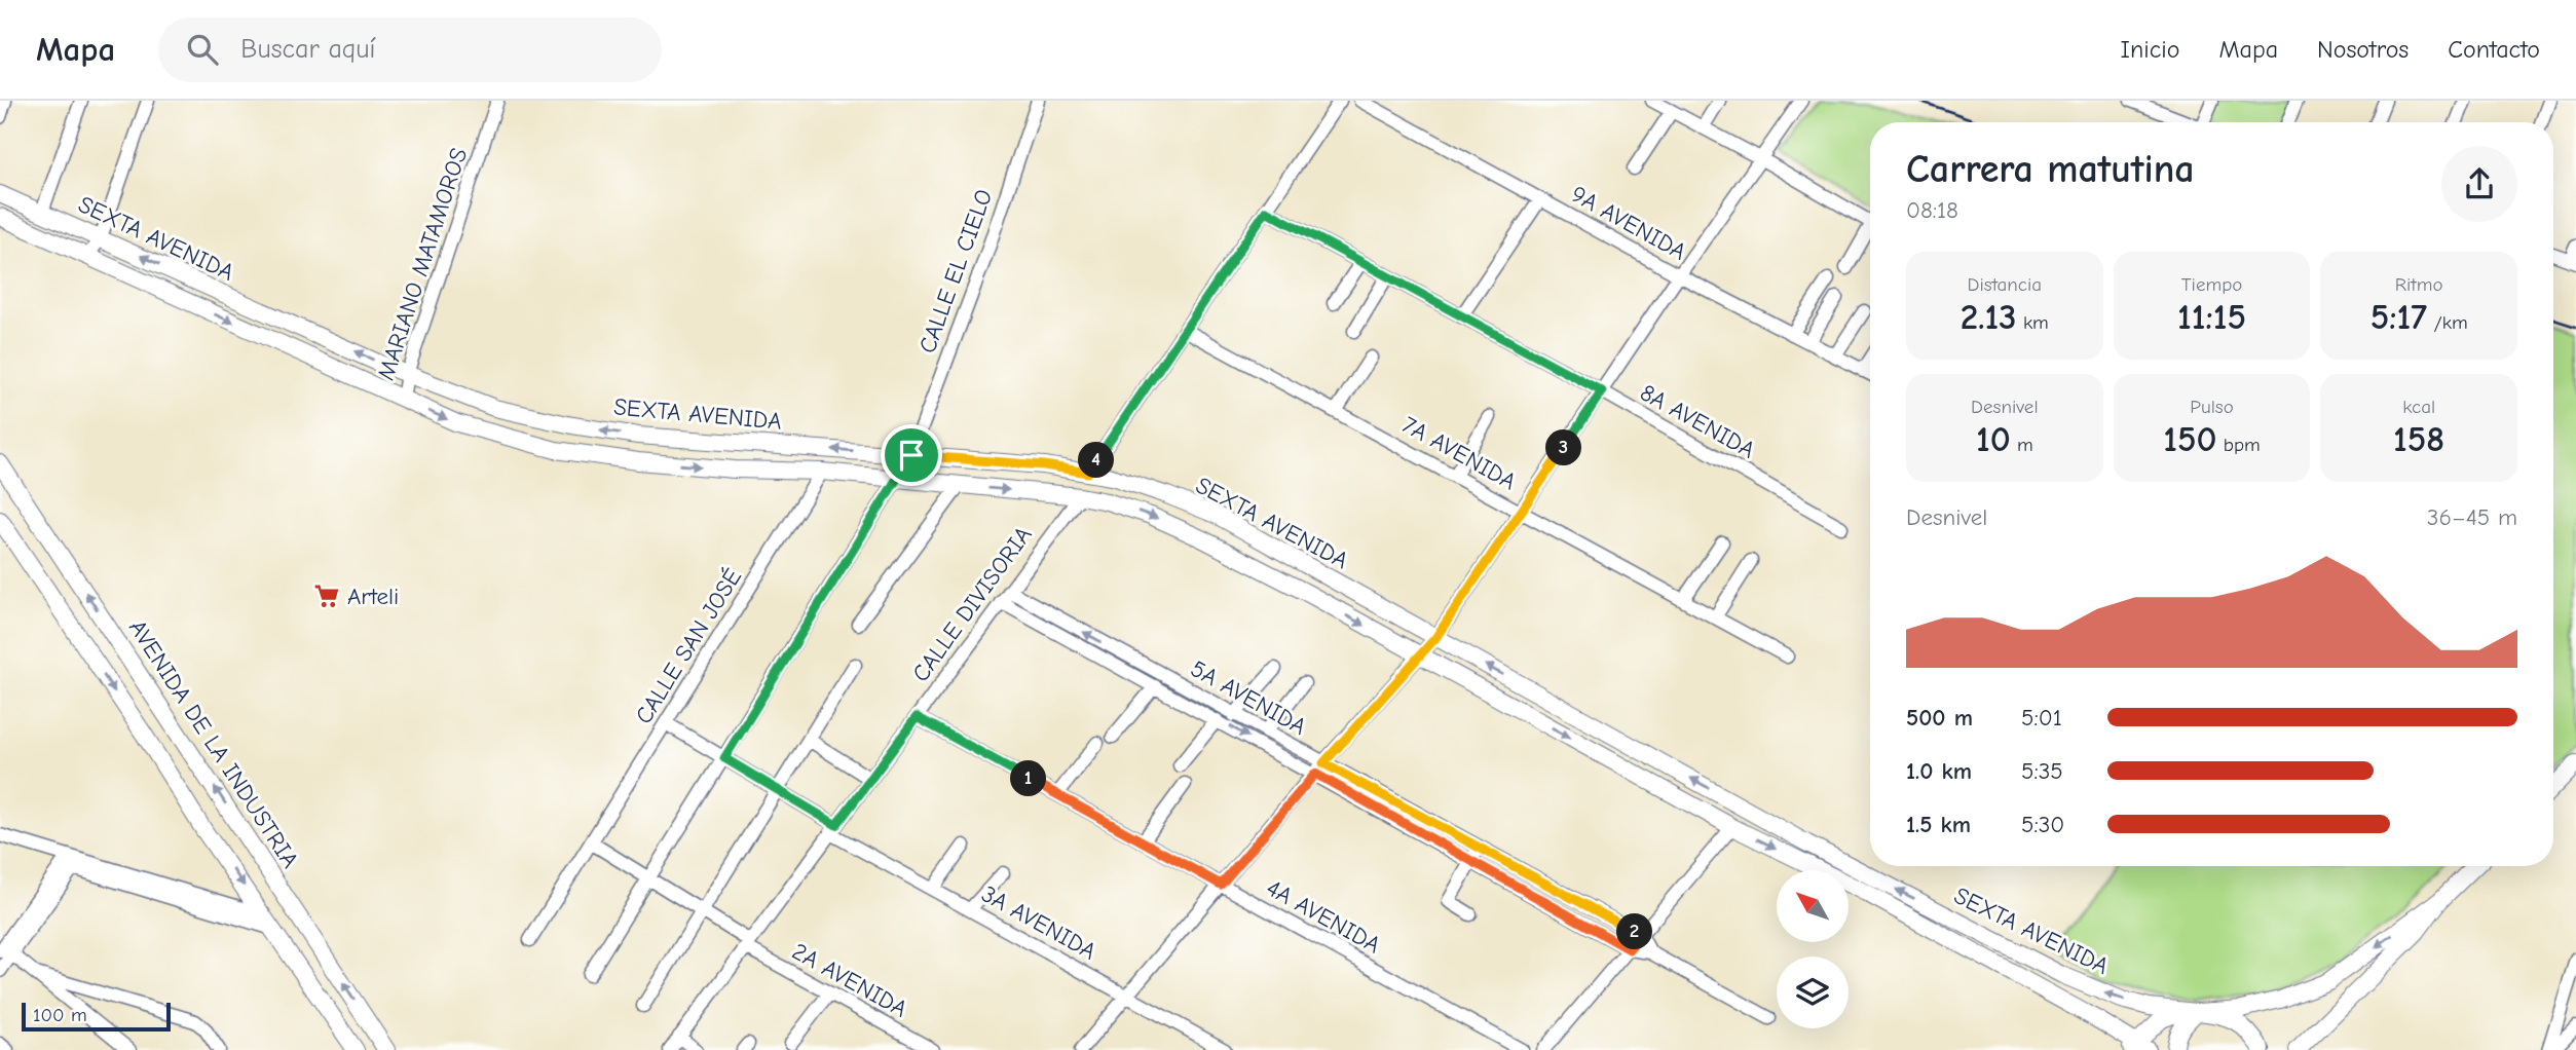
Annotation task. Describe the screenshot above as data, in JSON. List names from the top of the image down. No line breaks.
{"streets":{"main road":["SEXTA AVENIDA","AVENIDA DE LA INDUSTRIA"],"street":["9A AVENIDA","MARIANO MATAMOROS","CALLE EL CIELO","8A AVENIDA","7A AVENIDA","CALLE DIVISORIA","CALLE SAN JOSÉ","5A AVENIDA","4A AVENIDA","3A AVENIDA","2A AVENIDA"]},"crossings":[["SEXTA AVENIDA","MARIANO MATAMOROS"],["SEXTA AVENIDA","CALLE EL CIELO"],["SEXTA AVENIDA","CALLE DIVISORIA"],["SEXTA AVENIDA","CALLE SAN JOSÉ"],["CALLE EL CIELO","3A AVENIDA"],["CALLE EL CIELO","2A AVENIDA"],["CALLE DIVISORIA","5A AVENIDA"],["CALLE DIVISORIA","4A AVENIDA"],["CALLE DIVISORIA","3A AVENIDA"],["CALLE DIVISORIA","2A AVENIDA"],["CALLE SAN JOSÉ","3A AVENIDA"],["CALLE SAN JOSÉ","2A AVENIDA"]],"places":{"supermarket":["Arteli"]},"scale_bar":"100 m","north":"top left","page":{"header":"Mapa","search":"Buscar aquí","nav":["Inicio","Mapa","Nosotros","Contacto"],"heading":["Carrera matutina","08:18"],"stats":[["Distancia","2.13 km"],["Tiempo","11:15"],["Ritmo","5:17 /km"],["Desnivel","10 m"],["Pulso","150 bpm"],["kcal","158"]],"pins":["3","4","1","2"],"chart":["Desnivel","36–45 m"],"list":[{"name":"500 m","note":"5:01"},{"name":"1.0 km","note":"5:35"},{"name":"1.5 km","note":"5:30"}],"scale":"100 m"}}
